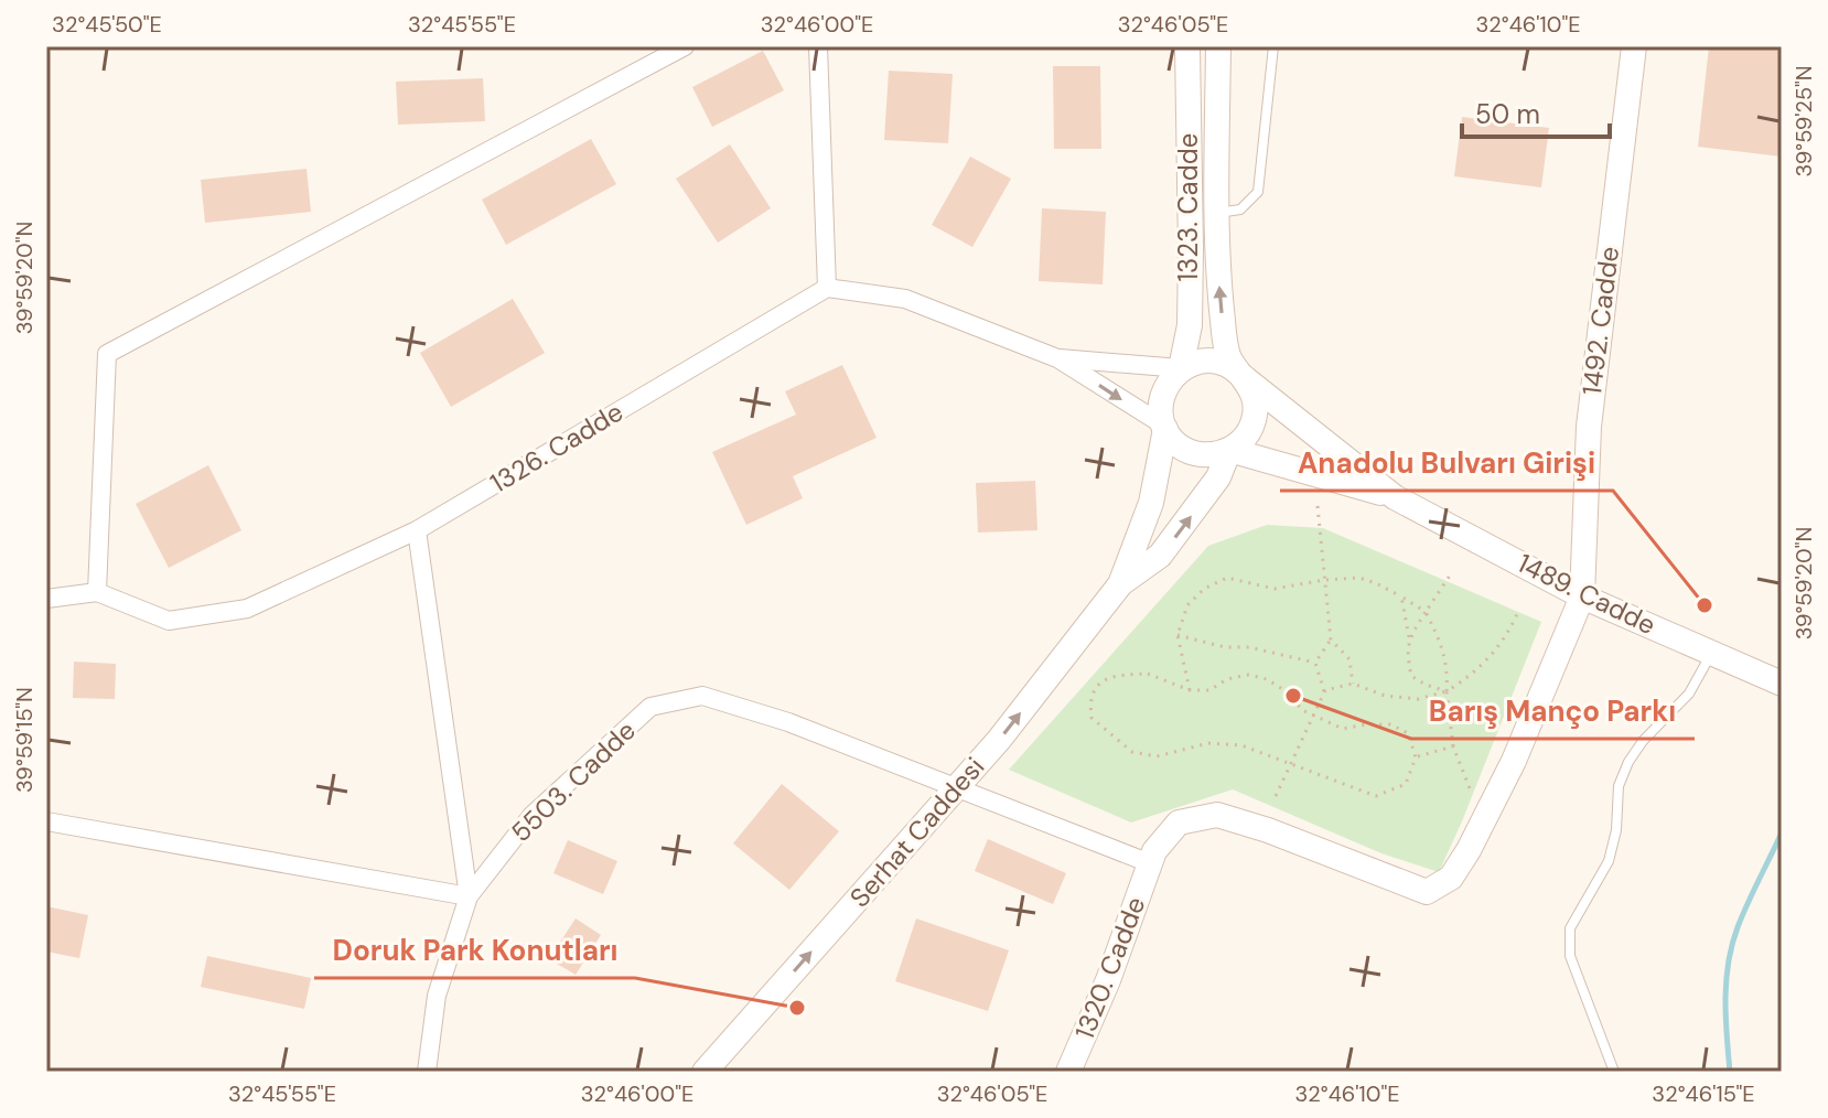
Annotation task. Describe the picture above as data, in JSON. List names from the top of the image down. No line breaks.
{"streets":{"main road":["1323. Cadde","1492. Cadde","1489. Cadde","Serhat Caddesi","1320. Cadde"],"street":["1326. Cadde","5503. Cadde"]},"crossings":[["1323. Cadde","1489. Cadde"],["1492. Cadde","1489. Cadde"],["5503. Cadde","Serhat Caddesi"],["5503. Cadde","1320. Cadde"]],"one_way":["Serhat Caddesi"],"places":["Anadolu Bulvarı Girişi","Barış Manço Parkı","Doruk Park Konutları"],"scale_bar":"50 m","coordinates":["32°45'50\"E","32°45'55\"E","32°46'00\"E","32°46'05\"E","32°46'10\"E","39°59'25\"N","39°59'20\"N","39°59'15\"N","32°46'15\"E"]}
